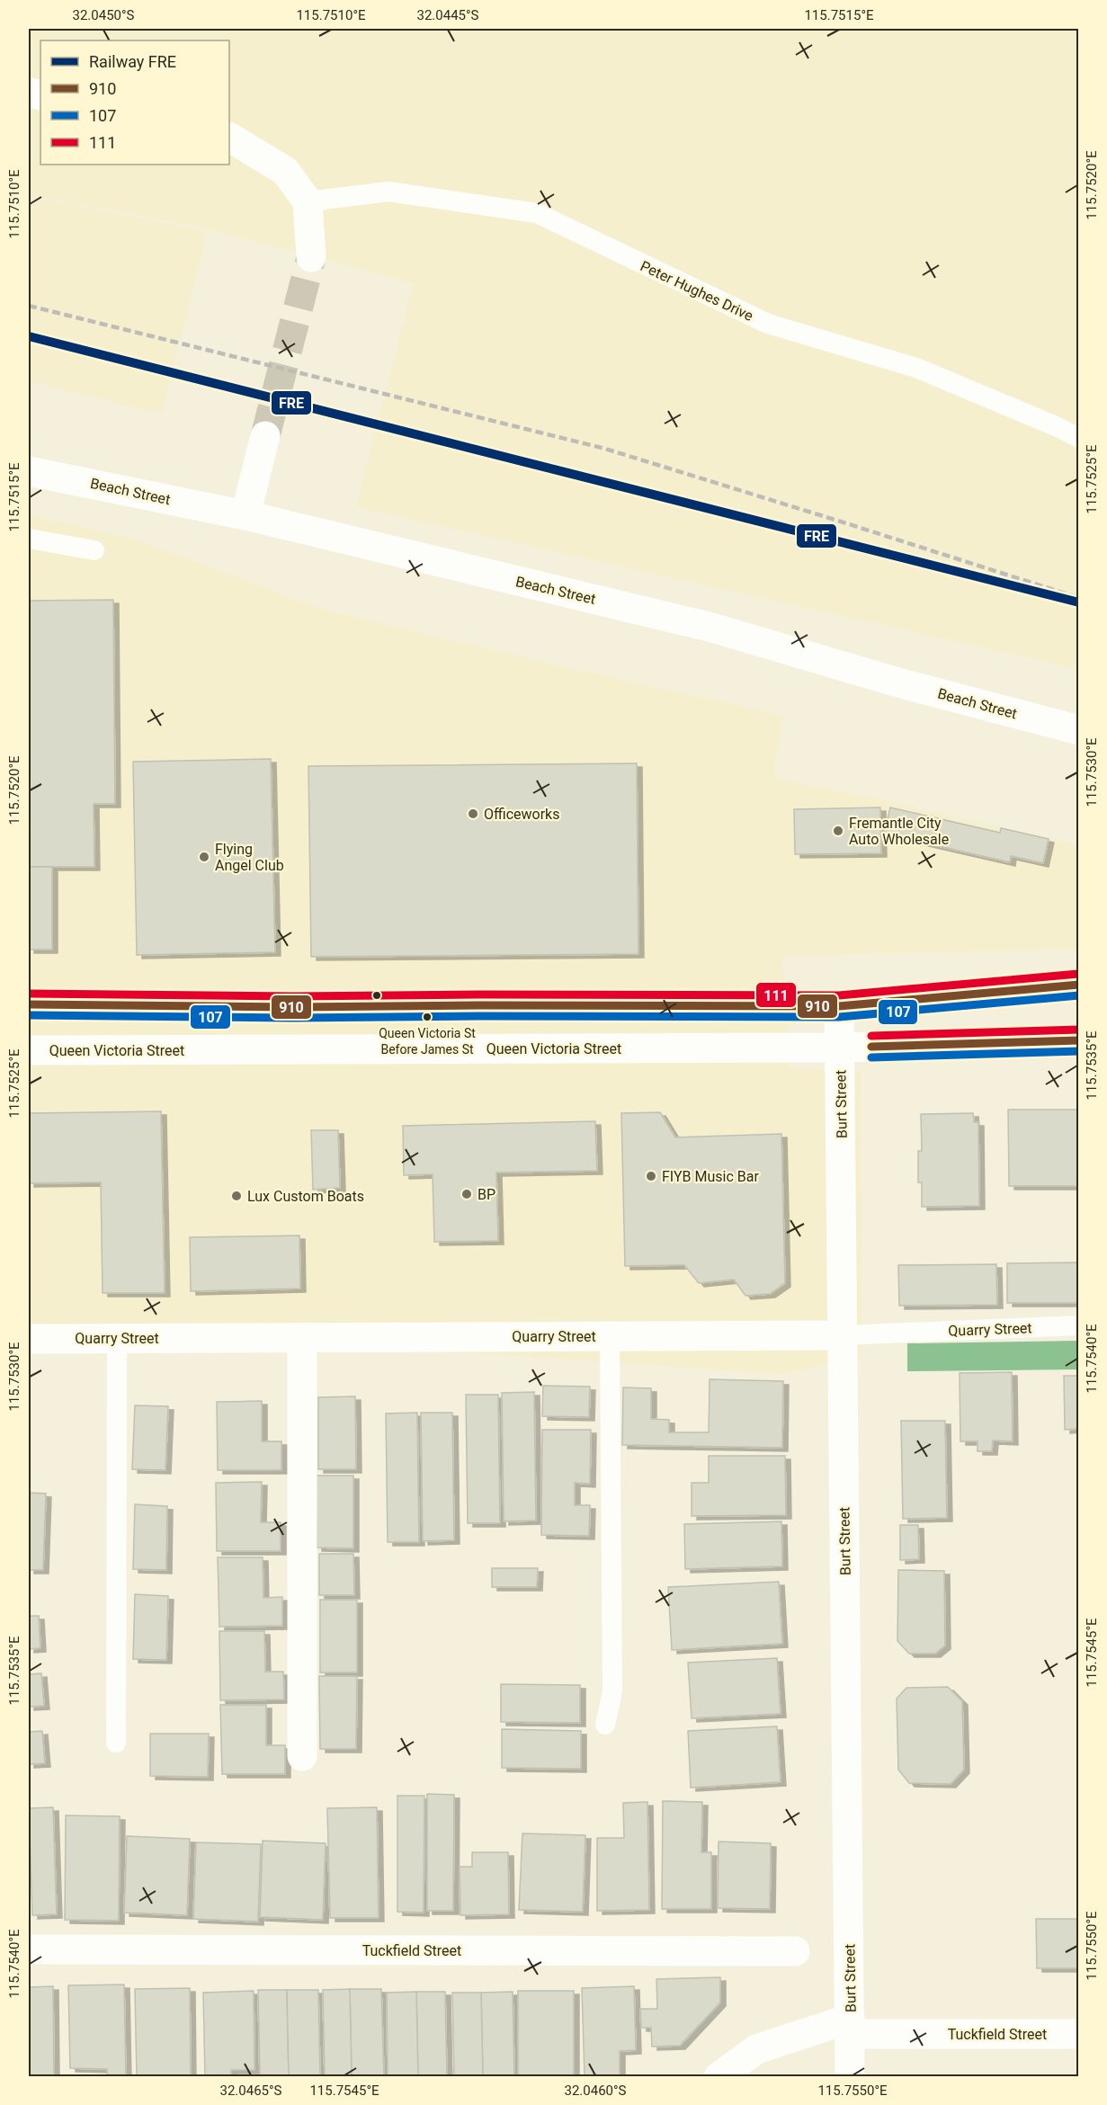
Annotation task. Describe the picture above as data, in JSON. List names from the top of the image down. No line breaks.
{"streets":{"street":["Beach Street","Queen Victoria Street","Burt Street","Quarry Street","Tuckfield Street"],"lane":["Peter Hughes Drive"]},"crossings":[["Queen Victoria Street","Burt Street"],["Burt Street","Quarry Street"],["Burt Street","Tuckfield Street"]],"places":["Officeworks","Fremantle City Auto Wholesale","Flying Angel Club","Queen Victoria St Before James St","FIYB Music Bar","BP","Lux Custom Boats"],"lines":["rail line FRE","transit line 111","transit line 910","transit line 107"],"legend":["Railway FRE","910","107","111"],"coordinates":["32.0450°S","115.7510°E","32.0445°S","115.7515°E","115.7520°E","115.7525°E","115.7530°E","115.7535°E","115.7540°E","115.7545°E","115.7550°E","32.0465°S","32.0460°S"]}
